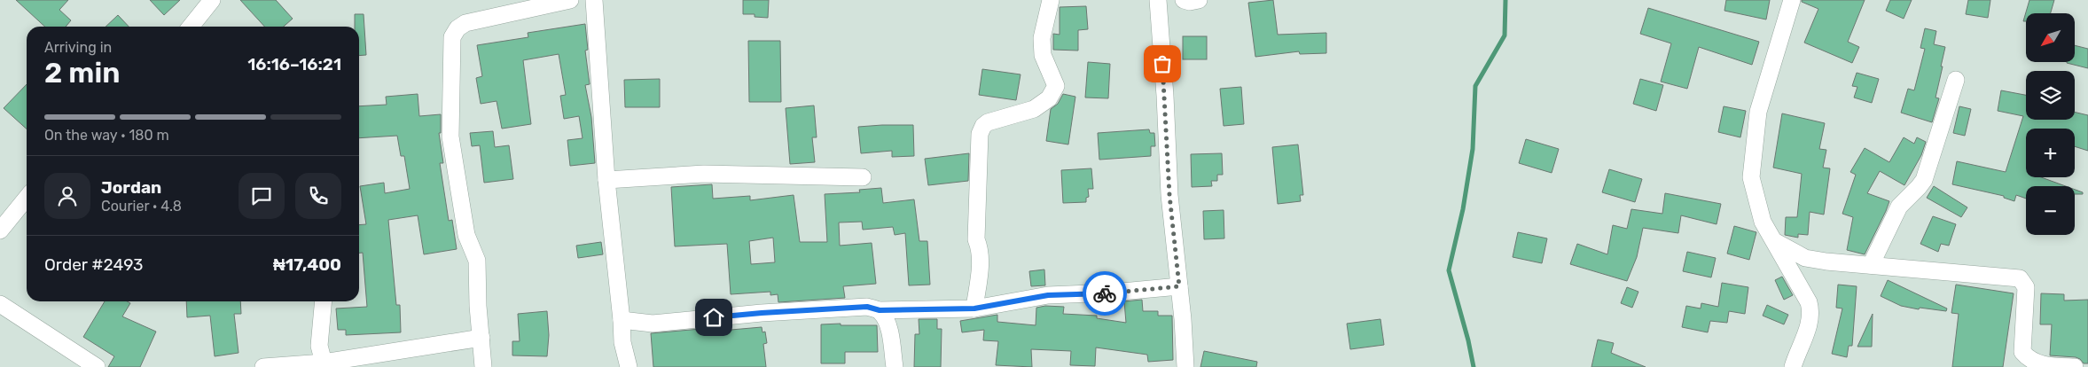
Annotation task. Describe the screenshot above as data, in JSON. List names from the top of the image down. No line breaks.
{"north":"bottom left","page":{"map_buttons":["+","−"],"heading":["2 min","Arriving in","16:16–16:21"],"panel":["Jordan","Courier · 4.8","Order #2493","₦17,400"],"bar":"On the way · 180 m"}}
